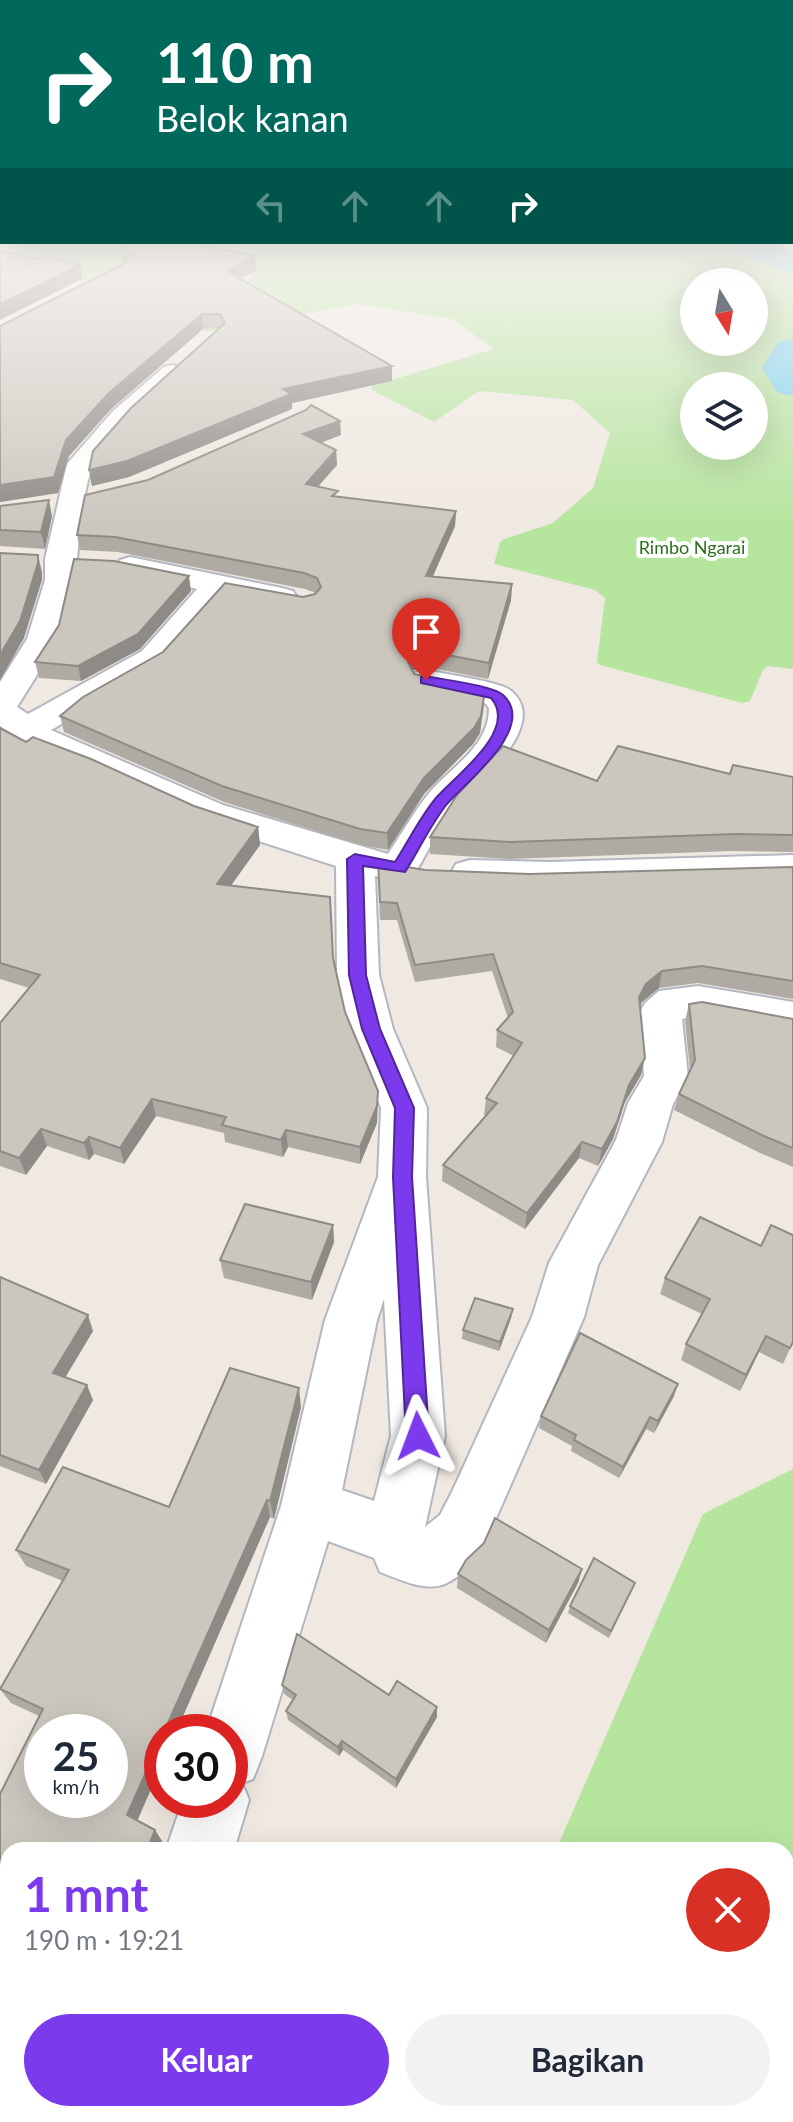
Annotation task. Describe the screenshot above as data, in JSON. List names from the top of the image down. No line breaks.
{"parks":["Rimbo Ngarai"],"north":"bottom","page":{"turn":["110 m","Belok kanan"],"speed":"25 km/h","limit":"30","heading":["1 mnt","190 m · 19:21"],"buttons":["Keluar","Bagikan"]}}
